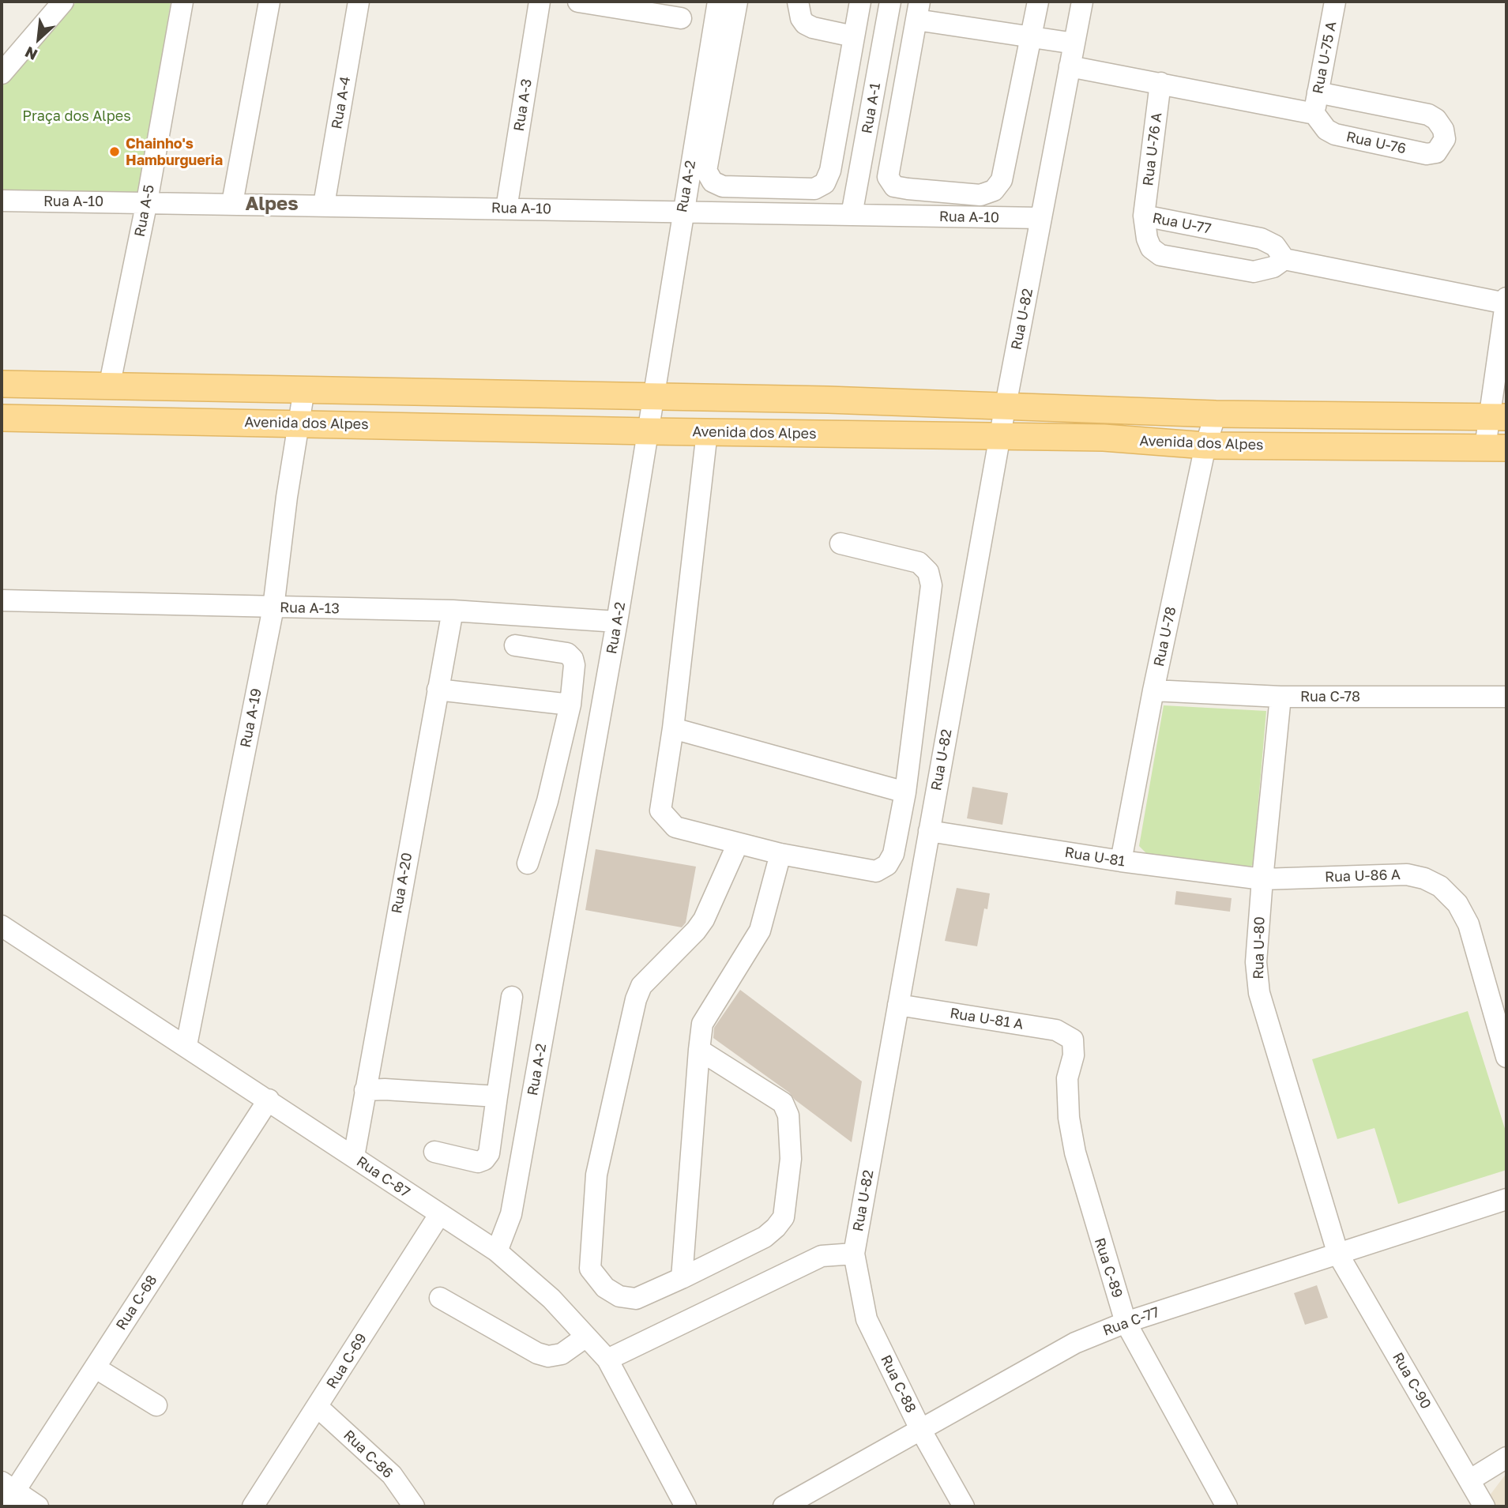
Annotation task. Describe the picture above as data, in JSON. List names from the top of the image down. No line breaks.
{"streets":{"main road":["Avenida dos Alpes"],"street":["Rua U-75 A","Rua A-4","Rua A-3","Rua A-1","Rua U-76","Rua U-76 A","Rua A-2","Rua A-10","Rua A-5","Rua U-77","Rua U-82","Rua A-13","Rua U-78","Rua C-78","Rua A-19","Rua U-81","Rua U-86 A","Rua A-20","Rua U-80","Rua U-81 A","Rua C-87","Rua C-89","Rua C-68","Rua C-77","Rua C-69","Rua C-90","Rua C-88","Rua C-86"]},"crossings":[["Rua U-75 A","Rua U-76"],["Rua A-4","Rua A-10"],["Rua A-3","Rua A-10"],["Rua A-1","Rua A-10"],["Rua U-76 A","Rua U-77"],["Rua A-2","Rua A-10"],["Rua A-2","Avenida dos Alpes"],["Rua A-2","Rua A-13"],["Rua A-2","Rua C-87"],["Rua A-10","Rua A-5"],["Rua A-10","Rua U-82"],["Rua U-82","Avenida dos Alpes"],["Rua U-82","Rua U-81"],["Rua U-82","Rua U-81 A"],["Rua U-82","Rua C-88"],["Avenida dos Alpes","Rua U-78"],["Avenida dos Alpes","Rua A-19"],["Rua A-13","Rua A-19"],["Rua A-13","Rua A-20"],["Rua U-78","Rua C-78"],["Rua U-78","Rua U-81"],["Rua C-78","Rua U-80"],["Rua A-19","Rua C-87"],["Rua U-81","Rua U-86 A"],["Rua U-81","Rua U-80"],["Rua U-86 A","Rua U-80"],["Rua A-20","Rua C-87"],["Rua U-80","Rua C-77"],["Rua U-80","Rua C-90"],["Rua U-81 A","Rua C-89"],["Rua C-87","Rua C-68"],["Rua C-87","Rua C-69"],["Rua C-89","Rua C-77"],["Rua C-77","Rua C-90"],["Rua C-77","Rua C-88"],["Rua C-69","Rua C-86"]],"districts":["Alpes"],"parks":["Praça dos Alpes"],"places":["Chainho's Hamburgueria"],"north":"bottom left"}
